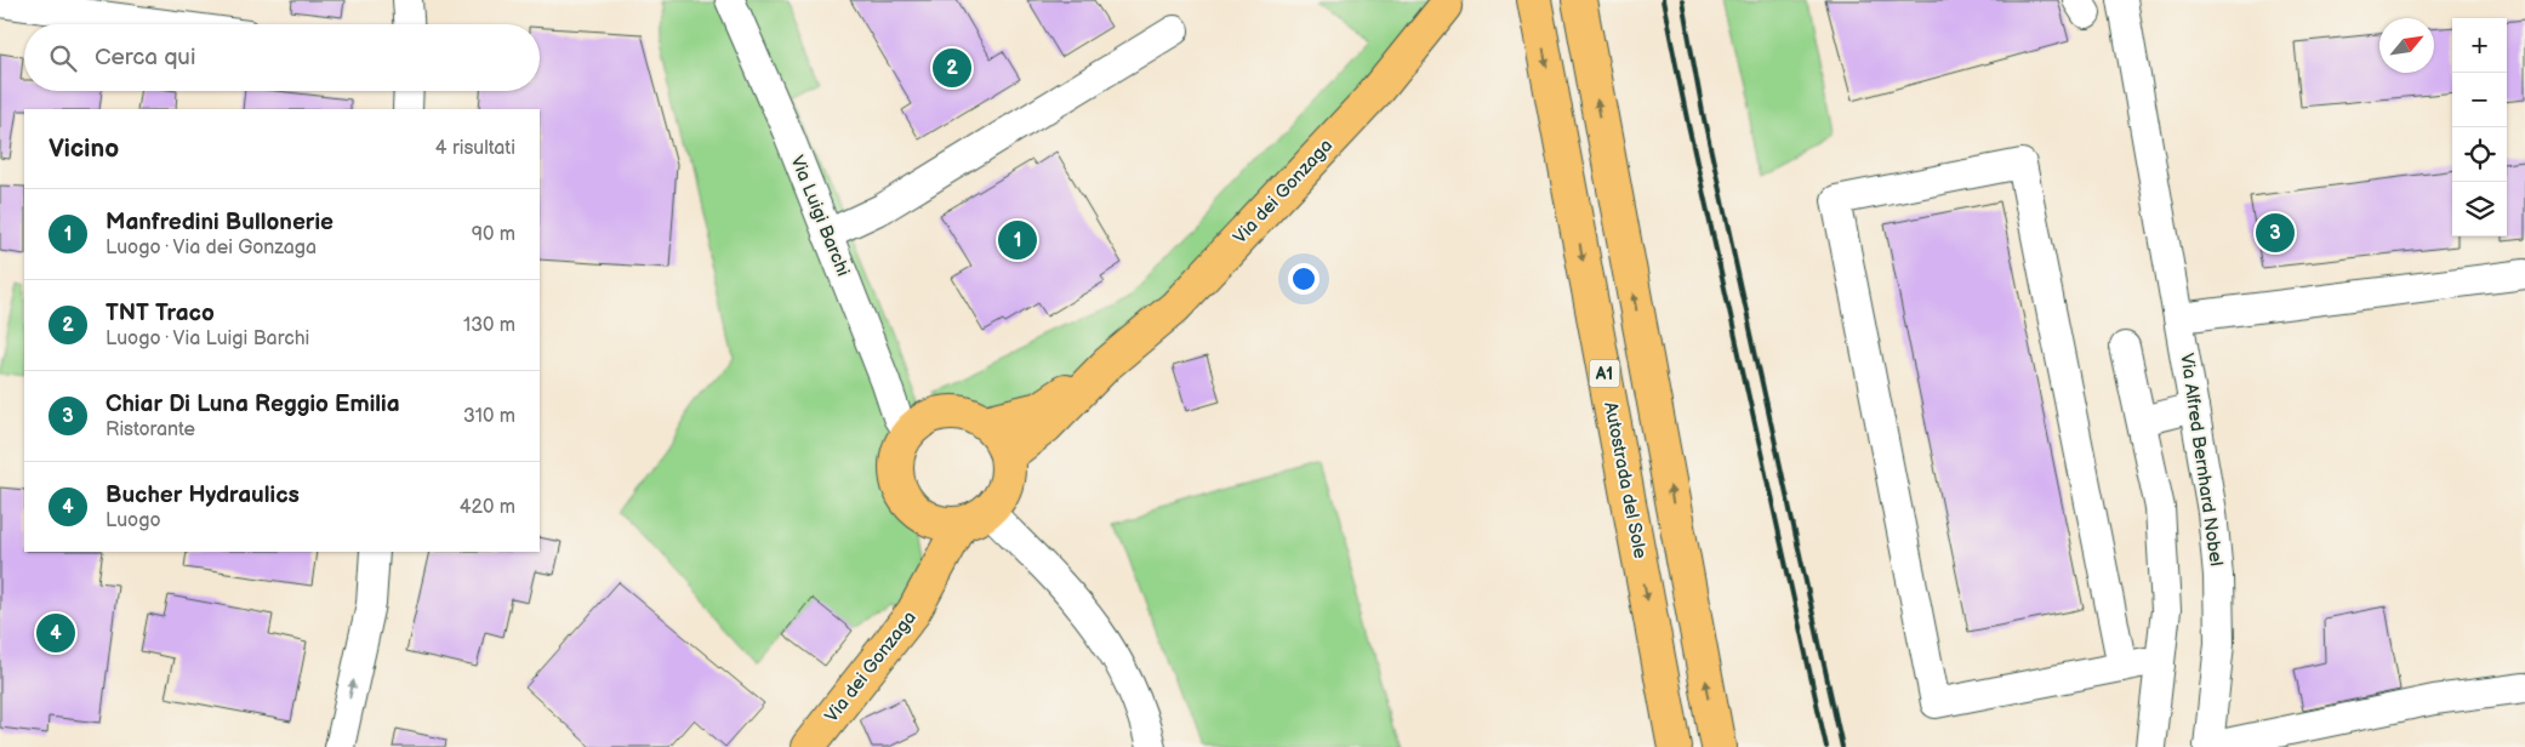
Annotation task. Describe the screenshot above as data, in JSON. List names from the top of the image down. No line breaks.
{"streets":{"main road":["Via dei Gonzaga","A1","Autostrada del Sole"],"street":["Via Luigi Barchi","Via Alfred Bernhard Nobel"]},"crossings":[["Via dei Gonzaga","Via Luigi Barchi"]],"north":"top right","page":{"map_buttons":["+","−"],"search":"Cerca qui","pins":["2","3","1","4"],"heading":["Vicino","4 risultati"],"list":[{"mark":"1","name":"Manfredini Bullonerie","note":"Luogo · Via dei Gonzaga","value":"90 m"},{"mark":"2","name":"TNT Traco","note":"Luogo · Via Luigi Barchi","value":"130 m"},{"mark":"3","name":"Chiar Di Luna Reggio Emilia","note":"Ristorante","value":"310 m"},{"mark":"4","name":"Bucher Hydraulics","note":"Luogo","value":"420 m"}]}}
